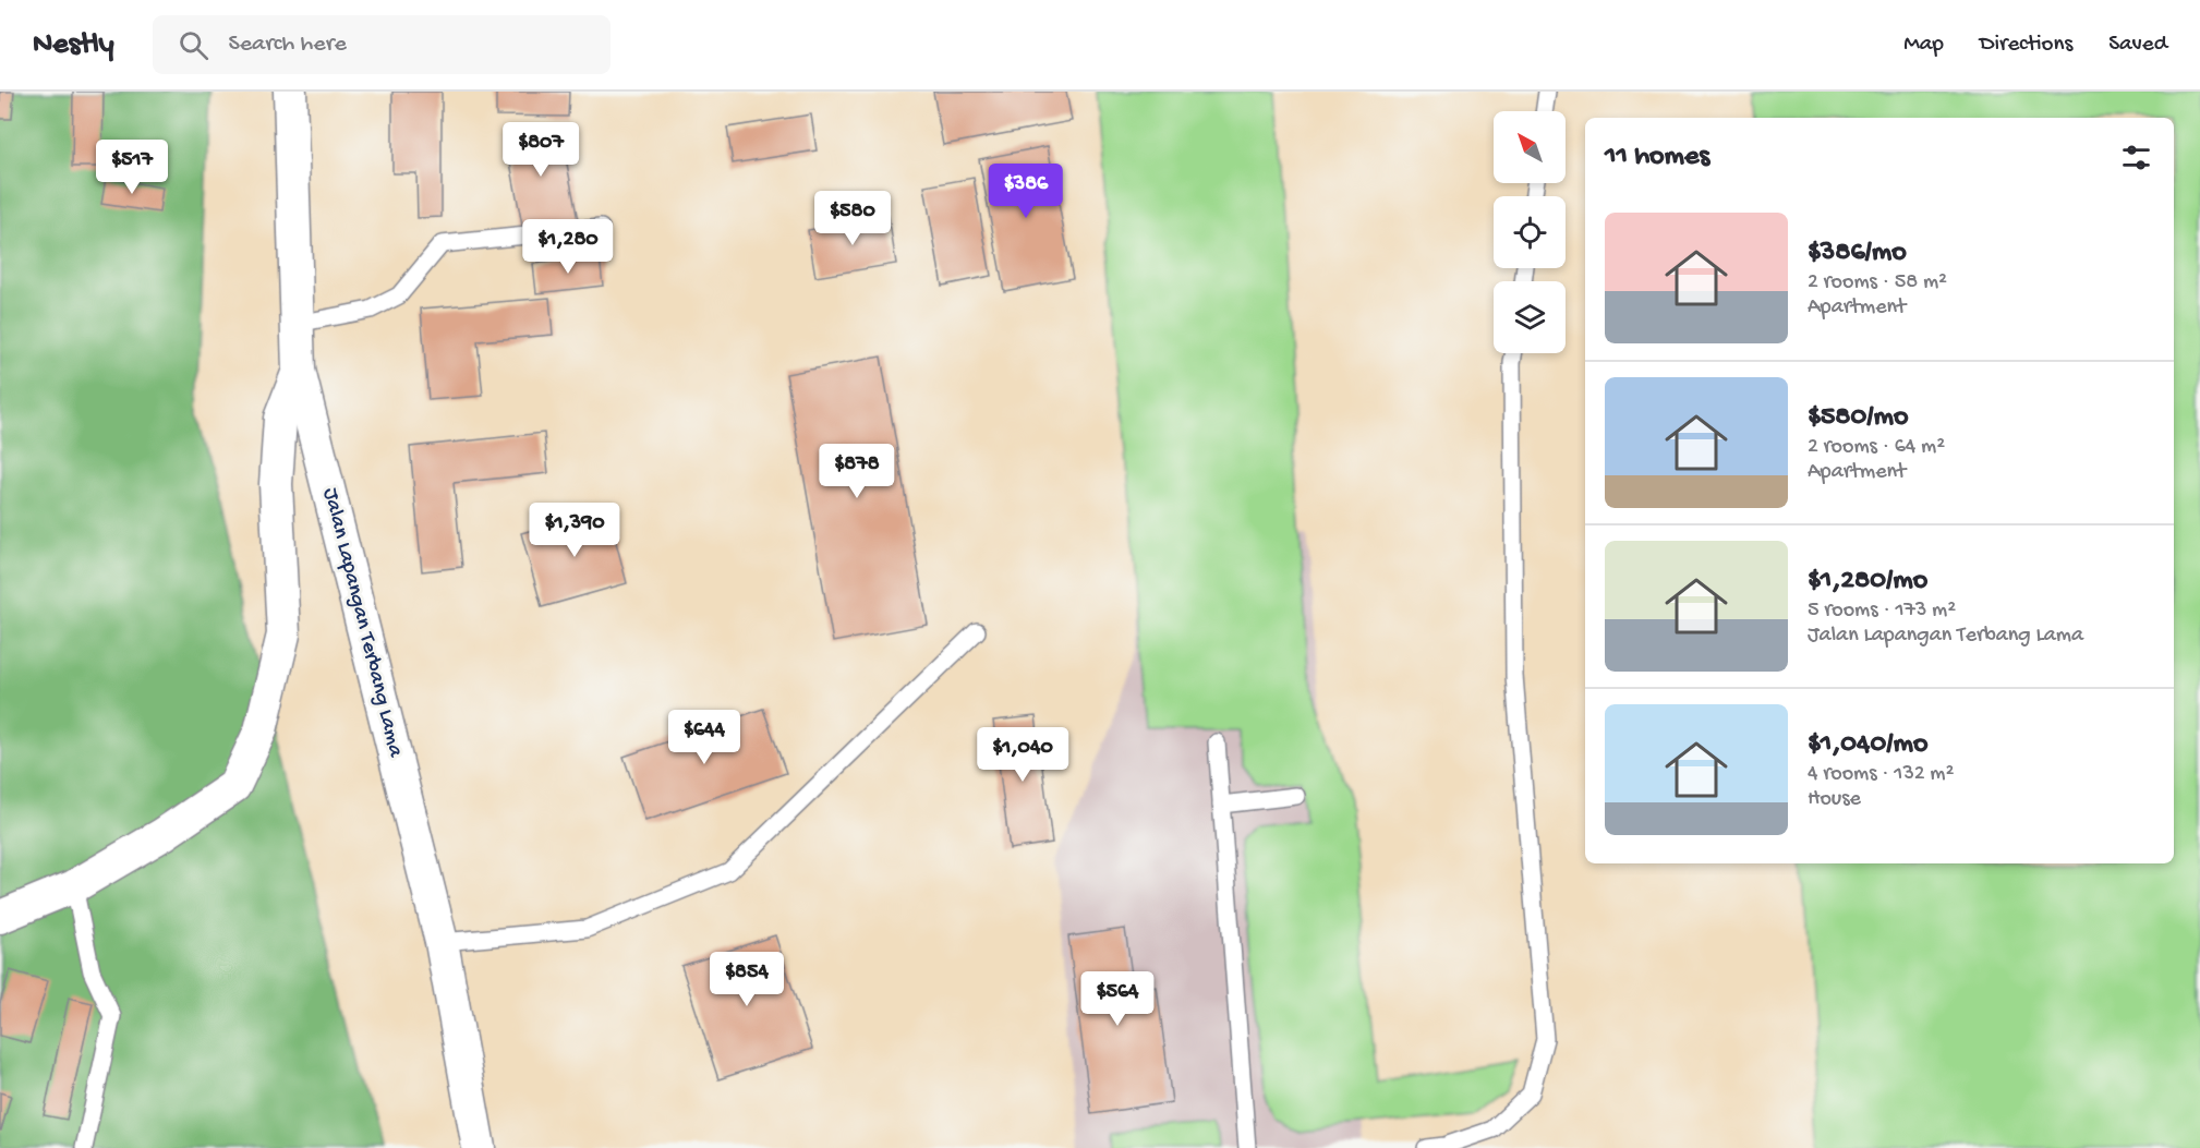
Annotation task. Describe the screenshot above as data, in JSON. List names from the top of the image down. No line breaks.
{"streets":{"street":["Jalan Lapangan Terbang Lama"]},"north":"top left","page":{"header":"Nestly","search":"Search here","nav":["Map","Directions","Saved"],"heading":"11 homes","price":["$807","$517","$386","$580","$1,280","$878","$1,390","$644","$1,040","$854","$564"],"list":[{"name":"$386/mo","note":"2 rooms · 58 m² · Apartment"},{"name":"$580/mo","note":"2 rooms · 64 m² · Apartment"},{"name":"$1,280/mo","note":"5 rooms · 173 m² · Jalan Lapangan Terbang Lama"},{"name":"$1,040/mo","note":"4 rooms · 132 m² · House"}]}}
